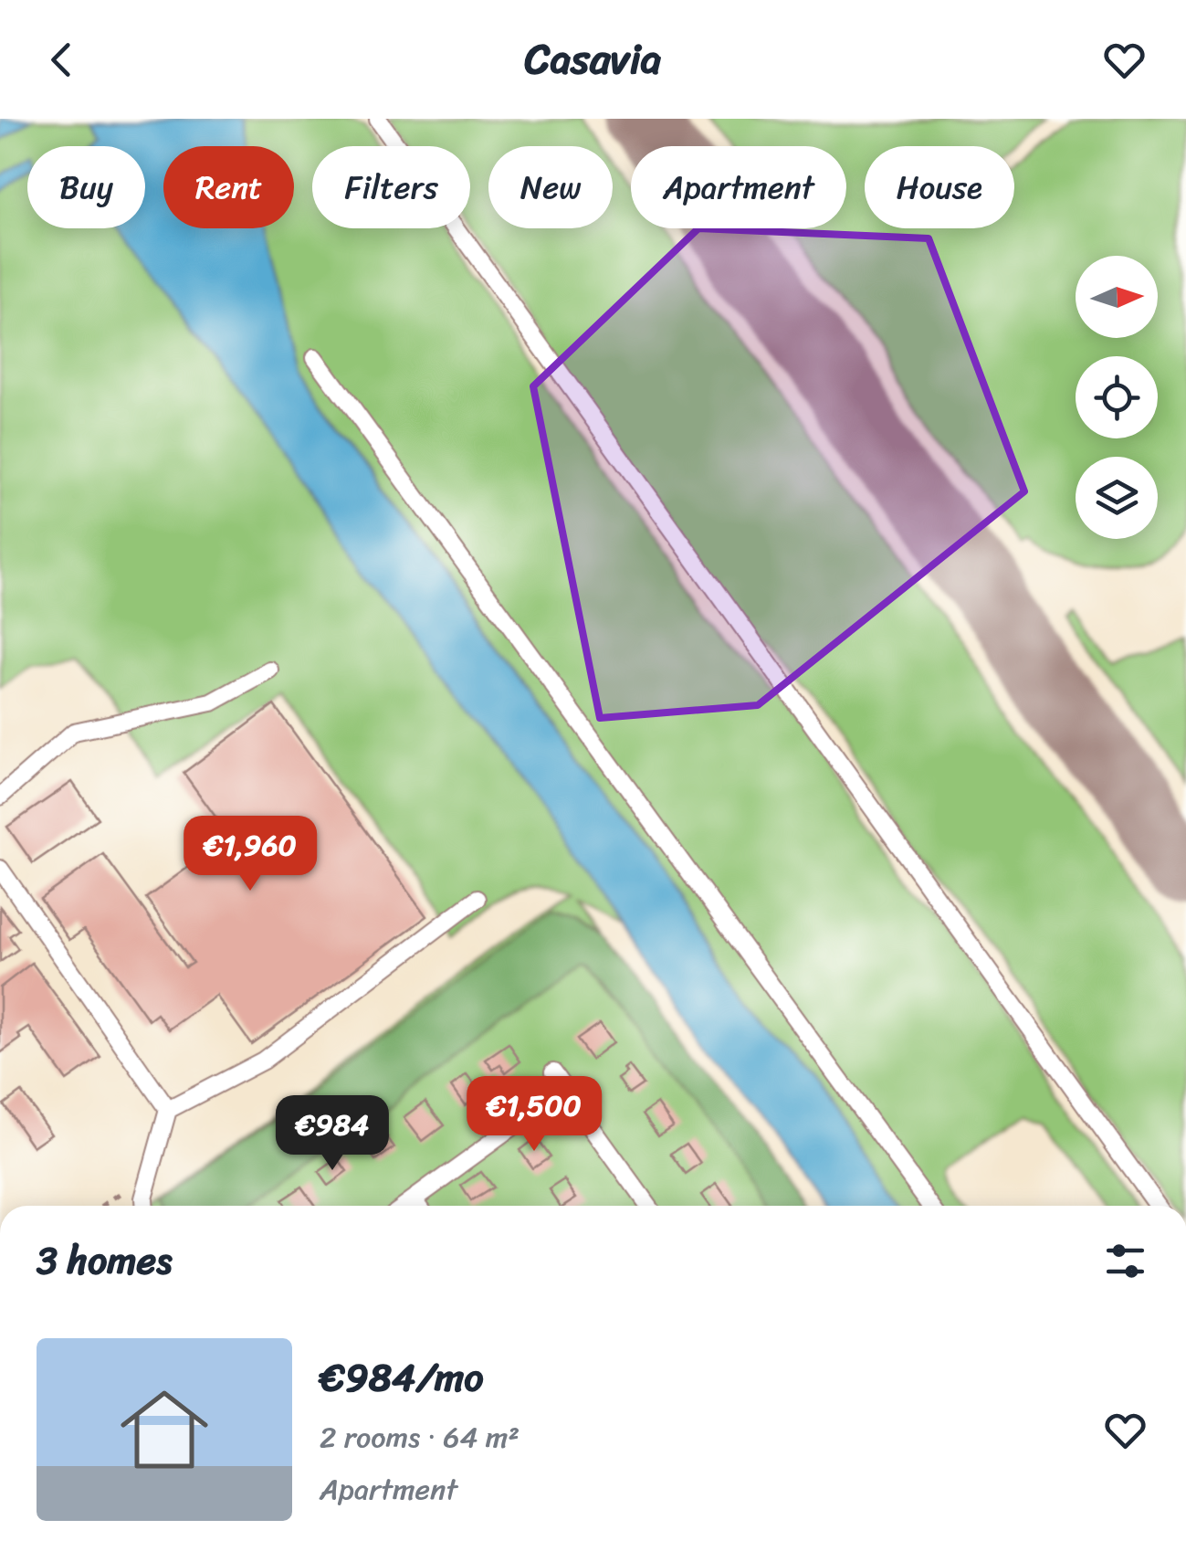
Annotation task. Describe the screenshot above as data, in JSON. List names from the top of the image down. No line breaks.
{"north":"right","page":{"header":"Casavia","chip":["Buy","Rent","Filters","New","Apartment","House"],"price":["€1,960","€1,500","€984"],"heading":"3 homes","list":[{"name":"€984/mo","note":"2 rooms · 64 m² · Apartment"}]}}
